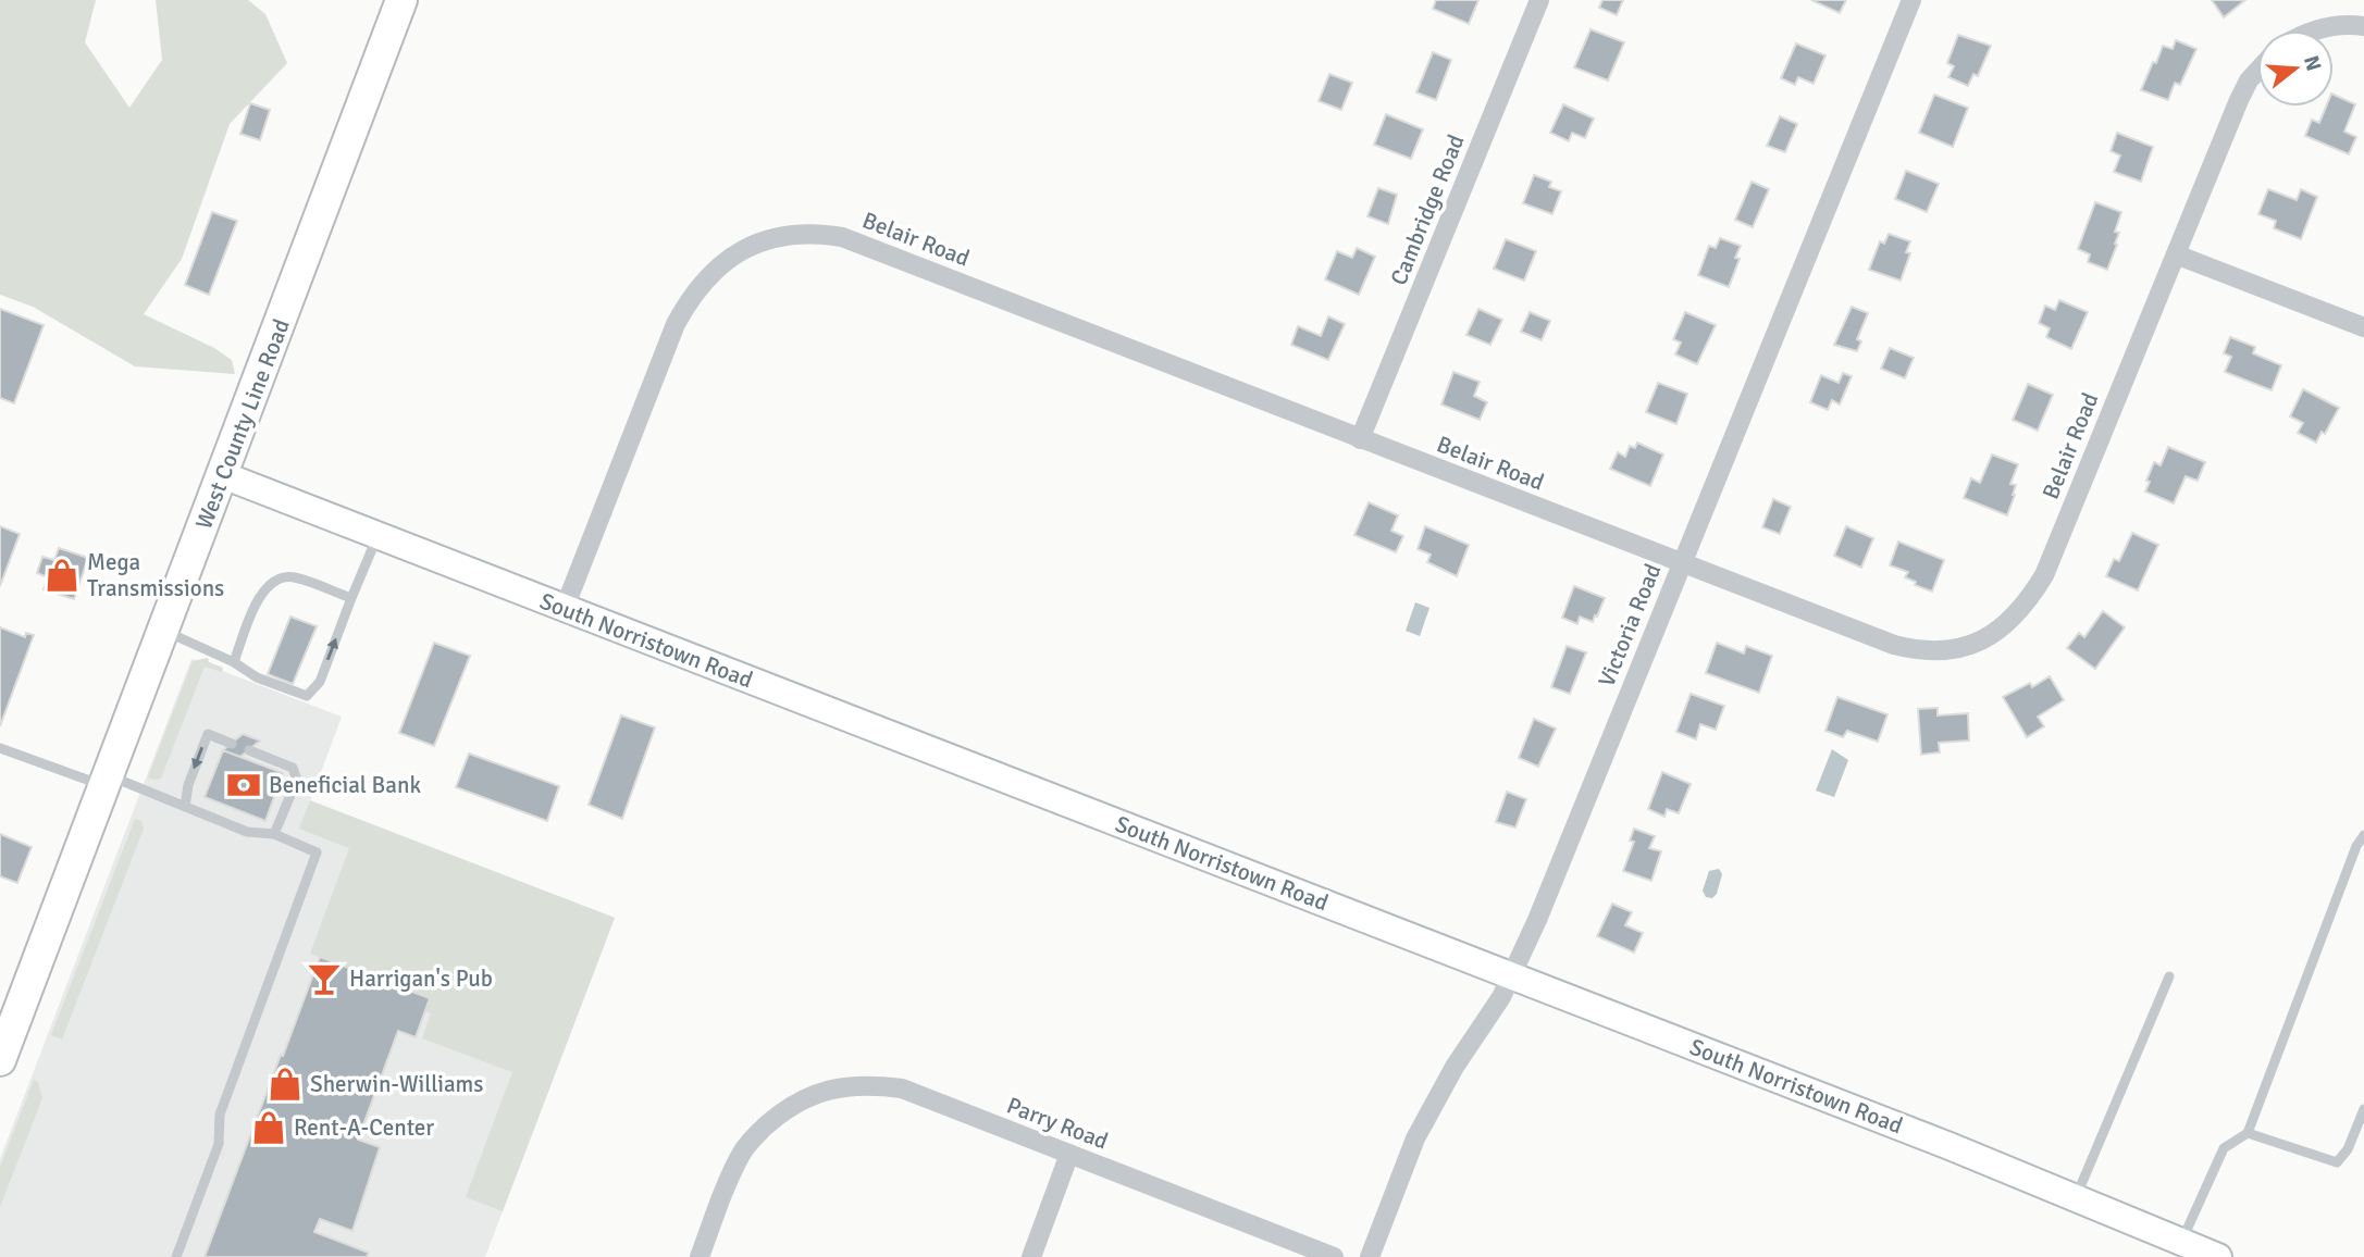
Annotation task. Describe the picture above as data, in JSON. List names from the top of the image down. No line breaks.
{"streets":{"main road":["West County Line Road"],"street":["Cambridge Road","Belair Road","Victoria Road","South Norristown Road","Parry Road"]},"crossings":[["Cambridge Road","Belair Road"],["Belair Road","Victoria Road"],["Belair Road","South Norristown Road"],["West County Line Road","South Norristown Road"],["Victoria Road","South Norristown Road"]],"places":{"shop":["Mega Transmissions","Sherwin-Williams","Rent-A-Center"],"bank":["Beneficial Bank"],"bar":["Harrigan's Pub"]},"north":"right"}
